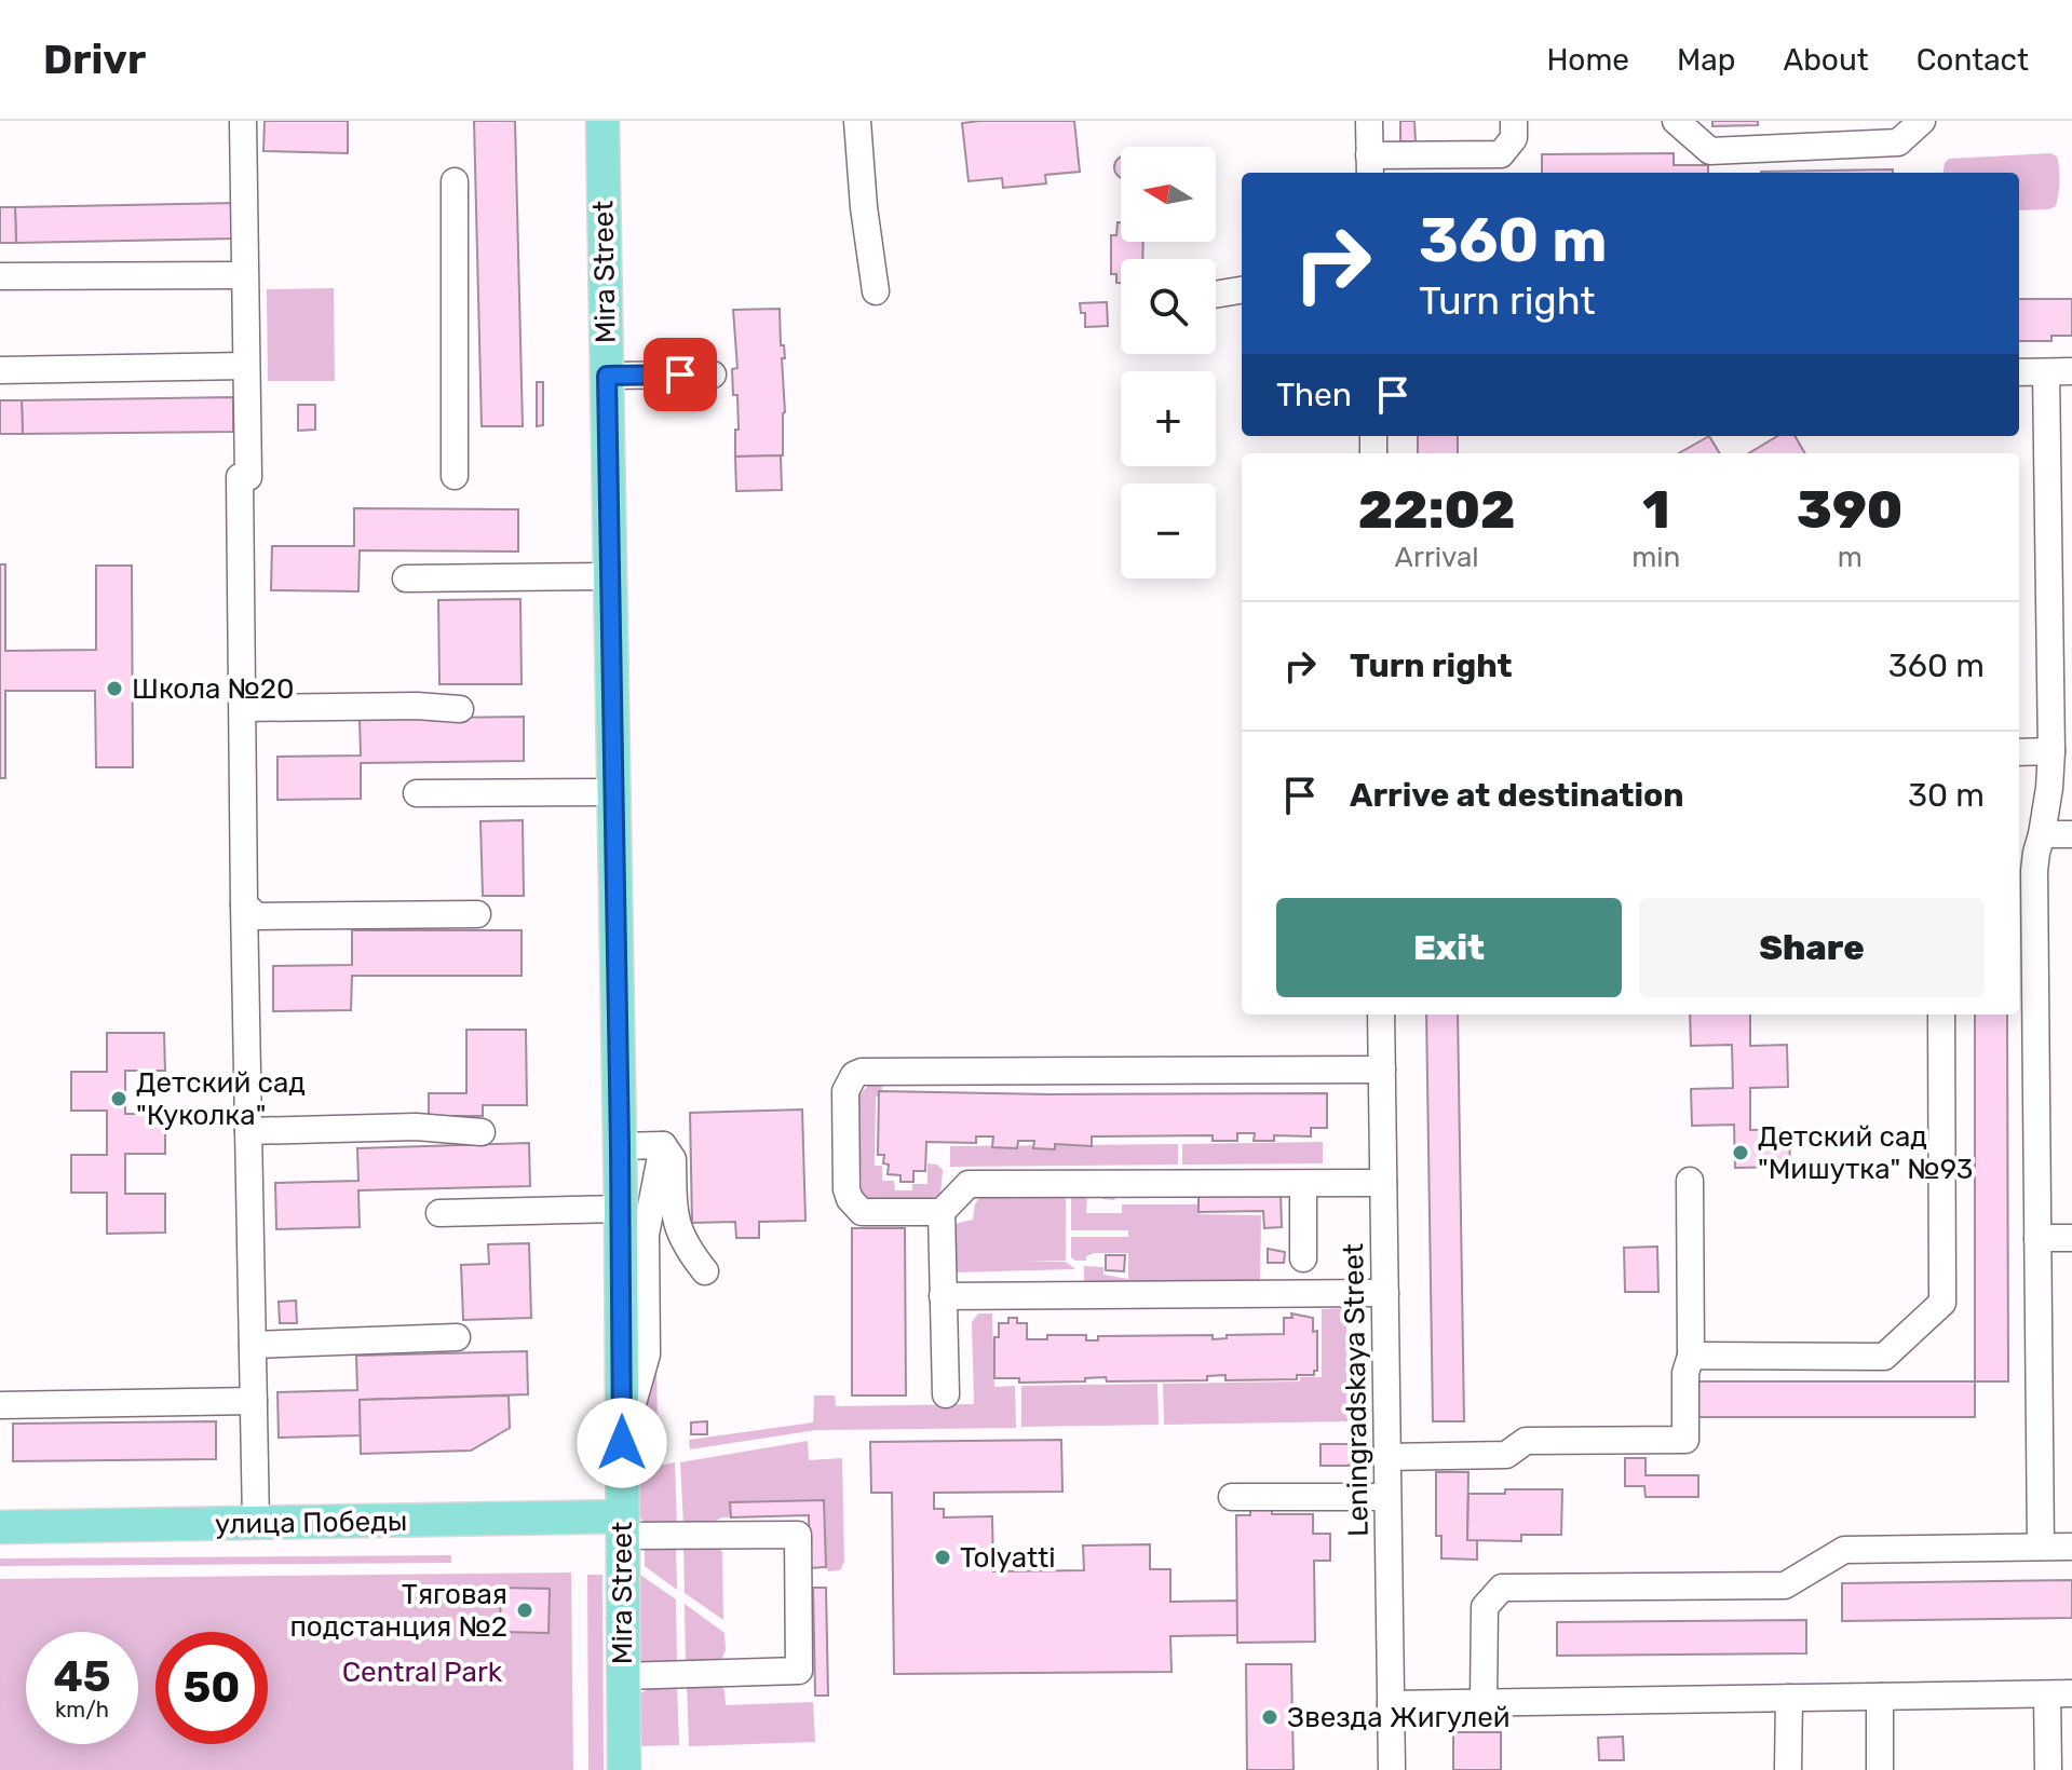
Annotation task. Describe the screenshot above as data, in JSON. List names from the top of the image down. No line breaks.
{"streets":{"main road":["Mira Street","улица Победы"],"street":["Leningradskaya Street"]},"crossings":[["Mira Street","улица Победы"]],"parks":["Central Park"],"places":["Школа №20","Детский сад \"Куколка\"","Детский сад \"Мишутка\" №93","Tolyatti","Тяговая подстанция №2","Звезда Жигулей"],"north":"left","page":{"header":"Drivr","nav":["Home","Map","About","Contact"],"map_buttons":["+","−"],"turn":["360 m","Turn right"],"then":"Then","eta":["22:02","Arrival","1","min","390","m"],"list":[{"name":"Turn right","value":"360 m"},{"name":"Arrive at destination","value":"30 m"}],"buttons":["Exit","Share"],"speed":"45 km/h","limit":"50"}}
